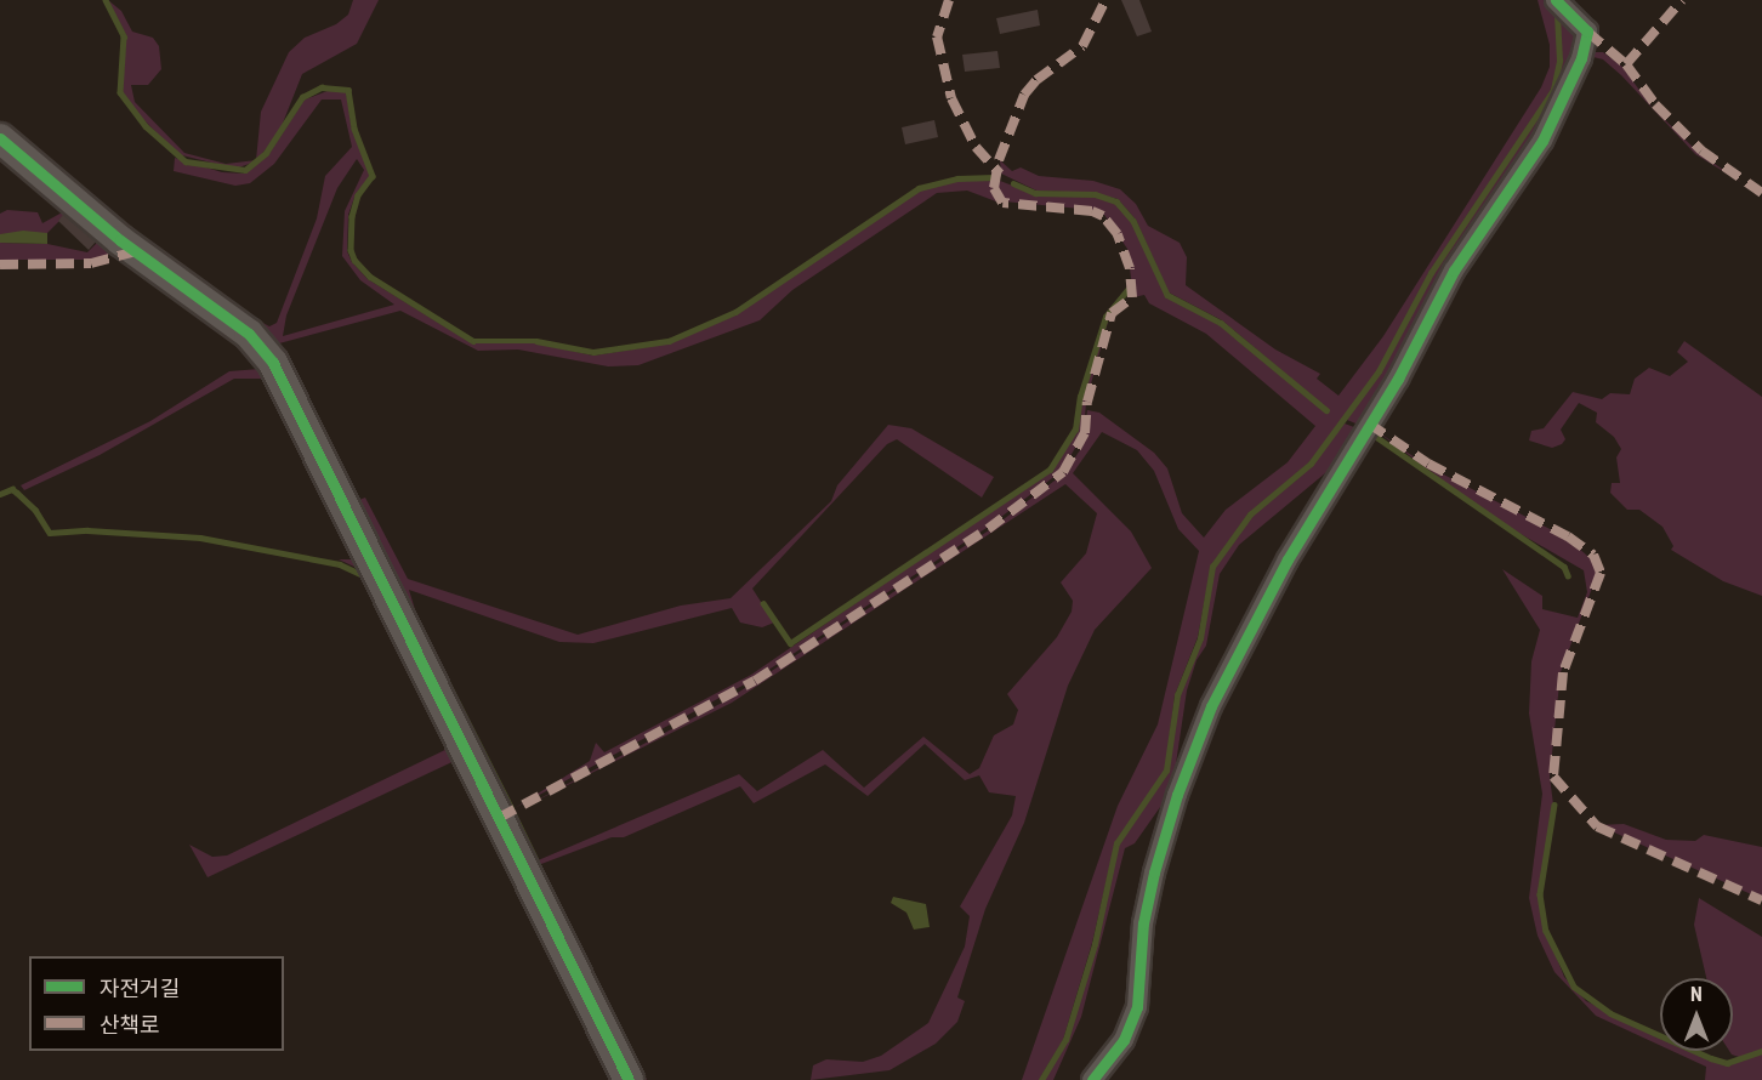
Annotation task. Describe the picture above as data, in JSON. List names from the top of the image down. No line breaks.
{"legend":["자전거길","산책로"],"north":"top"}
